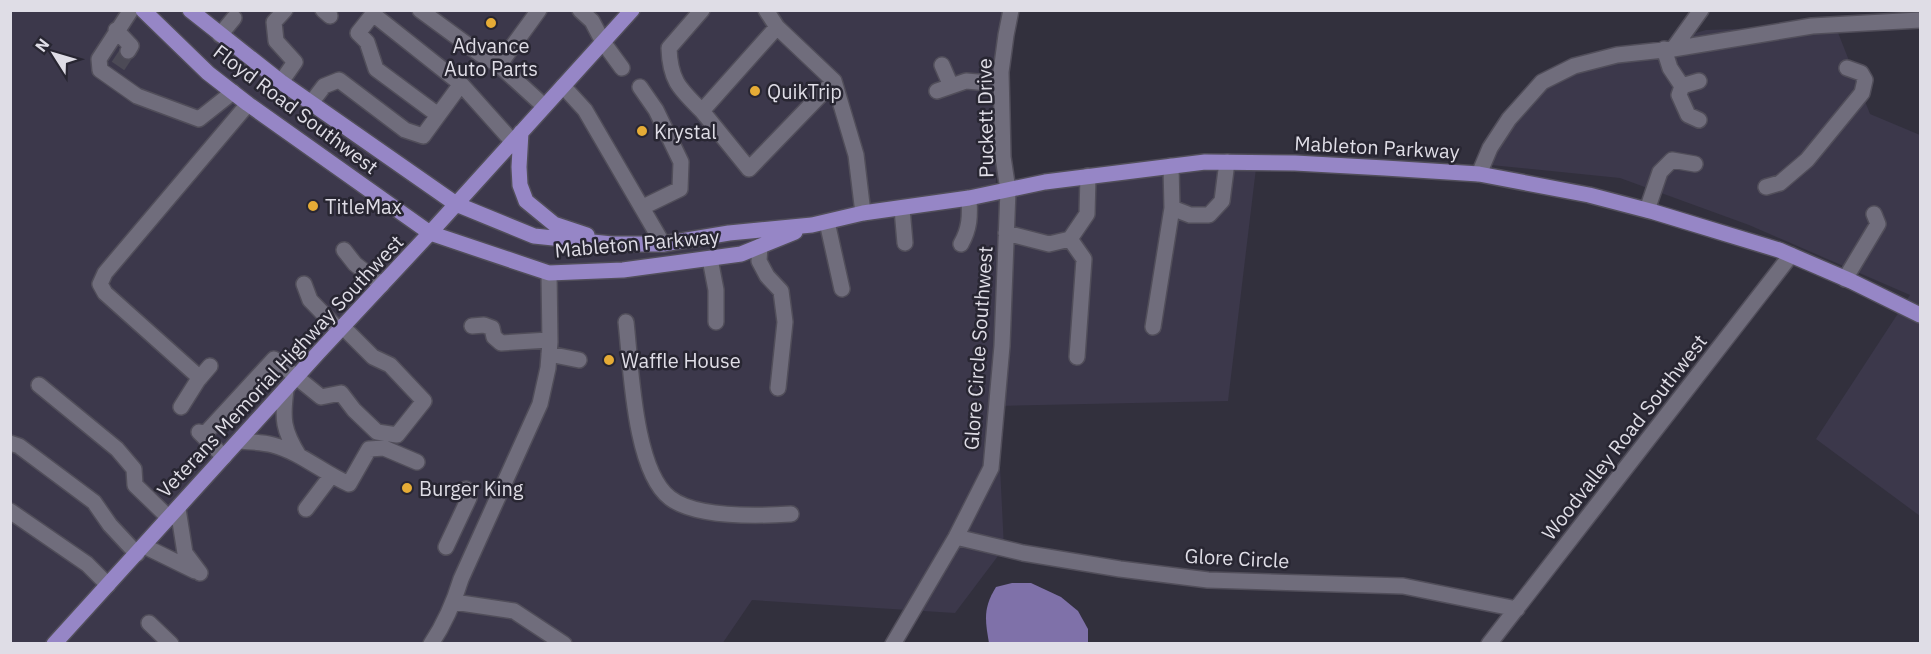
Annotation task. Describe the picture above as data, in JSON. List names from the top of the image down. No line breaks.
{"streets":{"main road":["Floyd Road Southwest","Mableton Parkway","Veterans Memorial Highway Southwest"],"street":["Puckett Drive","Glore Circle Southwest","Woodvalley Road Southwest","Glore Circle"]},"crossings":[["Floyd Road Southwest","Mableton Parkway"],["Floyd Road Southwest","Veterans Memorial Highway Southwest"],["Puckett Drive","Mableton Parkway"],["Puckett Drive","Glore Circle Southwest"],["Mableton Parkway","Glore Circle Southwest"],["Mableton Parkway","Veterans Memorial Highway Southwest"],["Mableton Parkway","Woodvalley Road Southwest"],["Glore Circle Southwest","Glore Circle"],["Woodvalley Road Southwest","Glore Circle"]],"places":["Advance Auto Parts","QuikTrip","Krystal","TitleMax","Waffle House","Burger King"],"north":"top left"}
